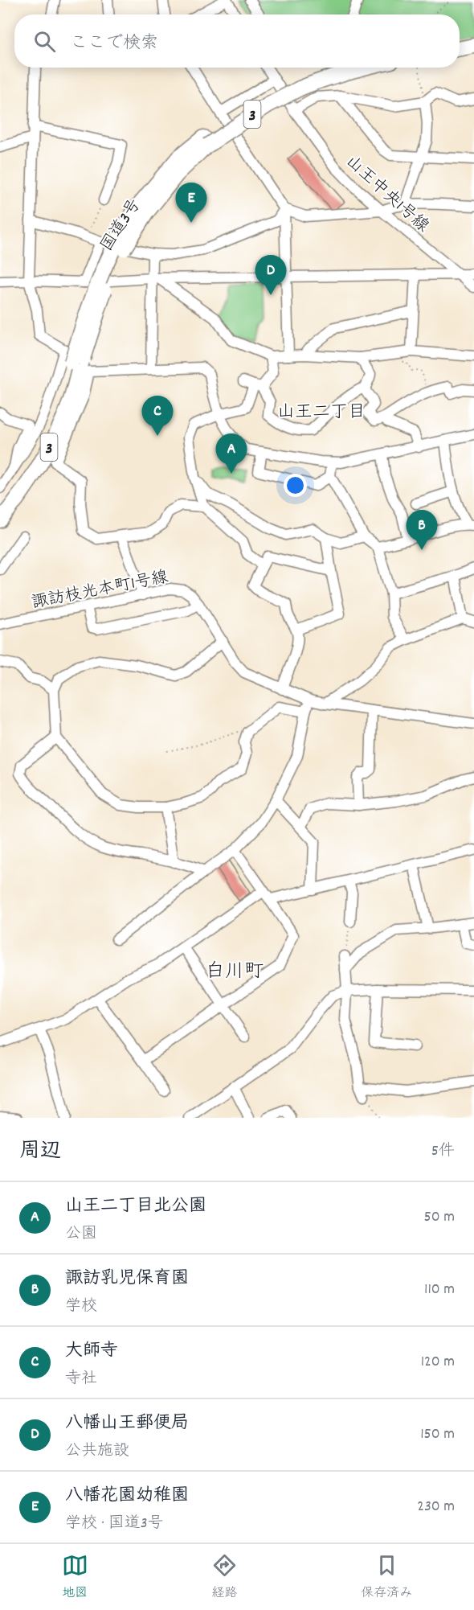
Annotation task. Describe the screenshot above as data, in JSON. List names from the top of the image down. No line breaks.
{"streets":{"highway":["3","国道3号"],"street":["山王中央1号線","諏訪枝光本町1号線"]},"districts":["山王二丁目","白川町"],"page":{"search":"ここで検索","pins":["E","D","C","A","B"],"heading":["周辺","5件"],"list":[{"mark":"A","name":"山王二丁目北公園","note":"公園","value":"50 m"},{"mark":"B","name":"諏訪乳児保育園","note":"学校","value":"110 m"},{"mark":"C","name":"大師寺","note":"寺社","value":"120 m"},{"mark":"D","name":"八幡山王郵便局","note":"公共施設","value":"150 m"},{"mark":"E","name":"八幡花園幼稚園","note":"学校 · 国道3号","value":"230 m"}],"nav":["地図","経路","保存済み"]}}
